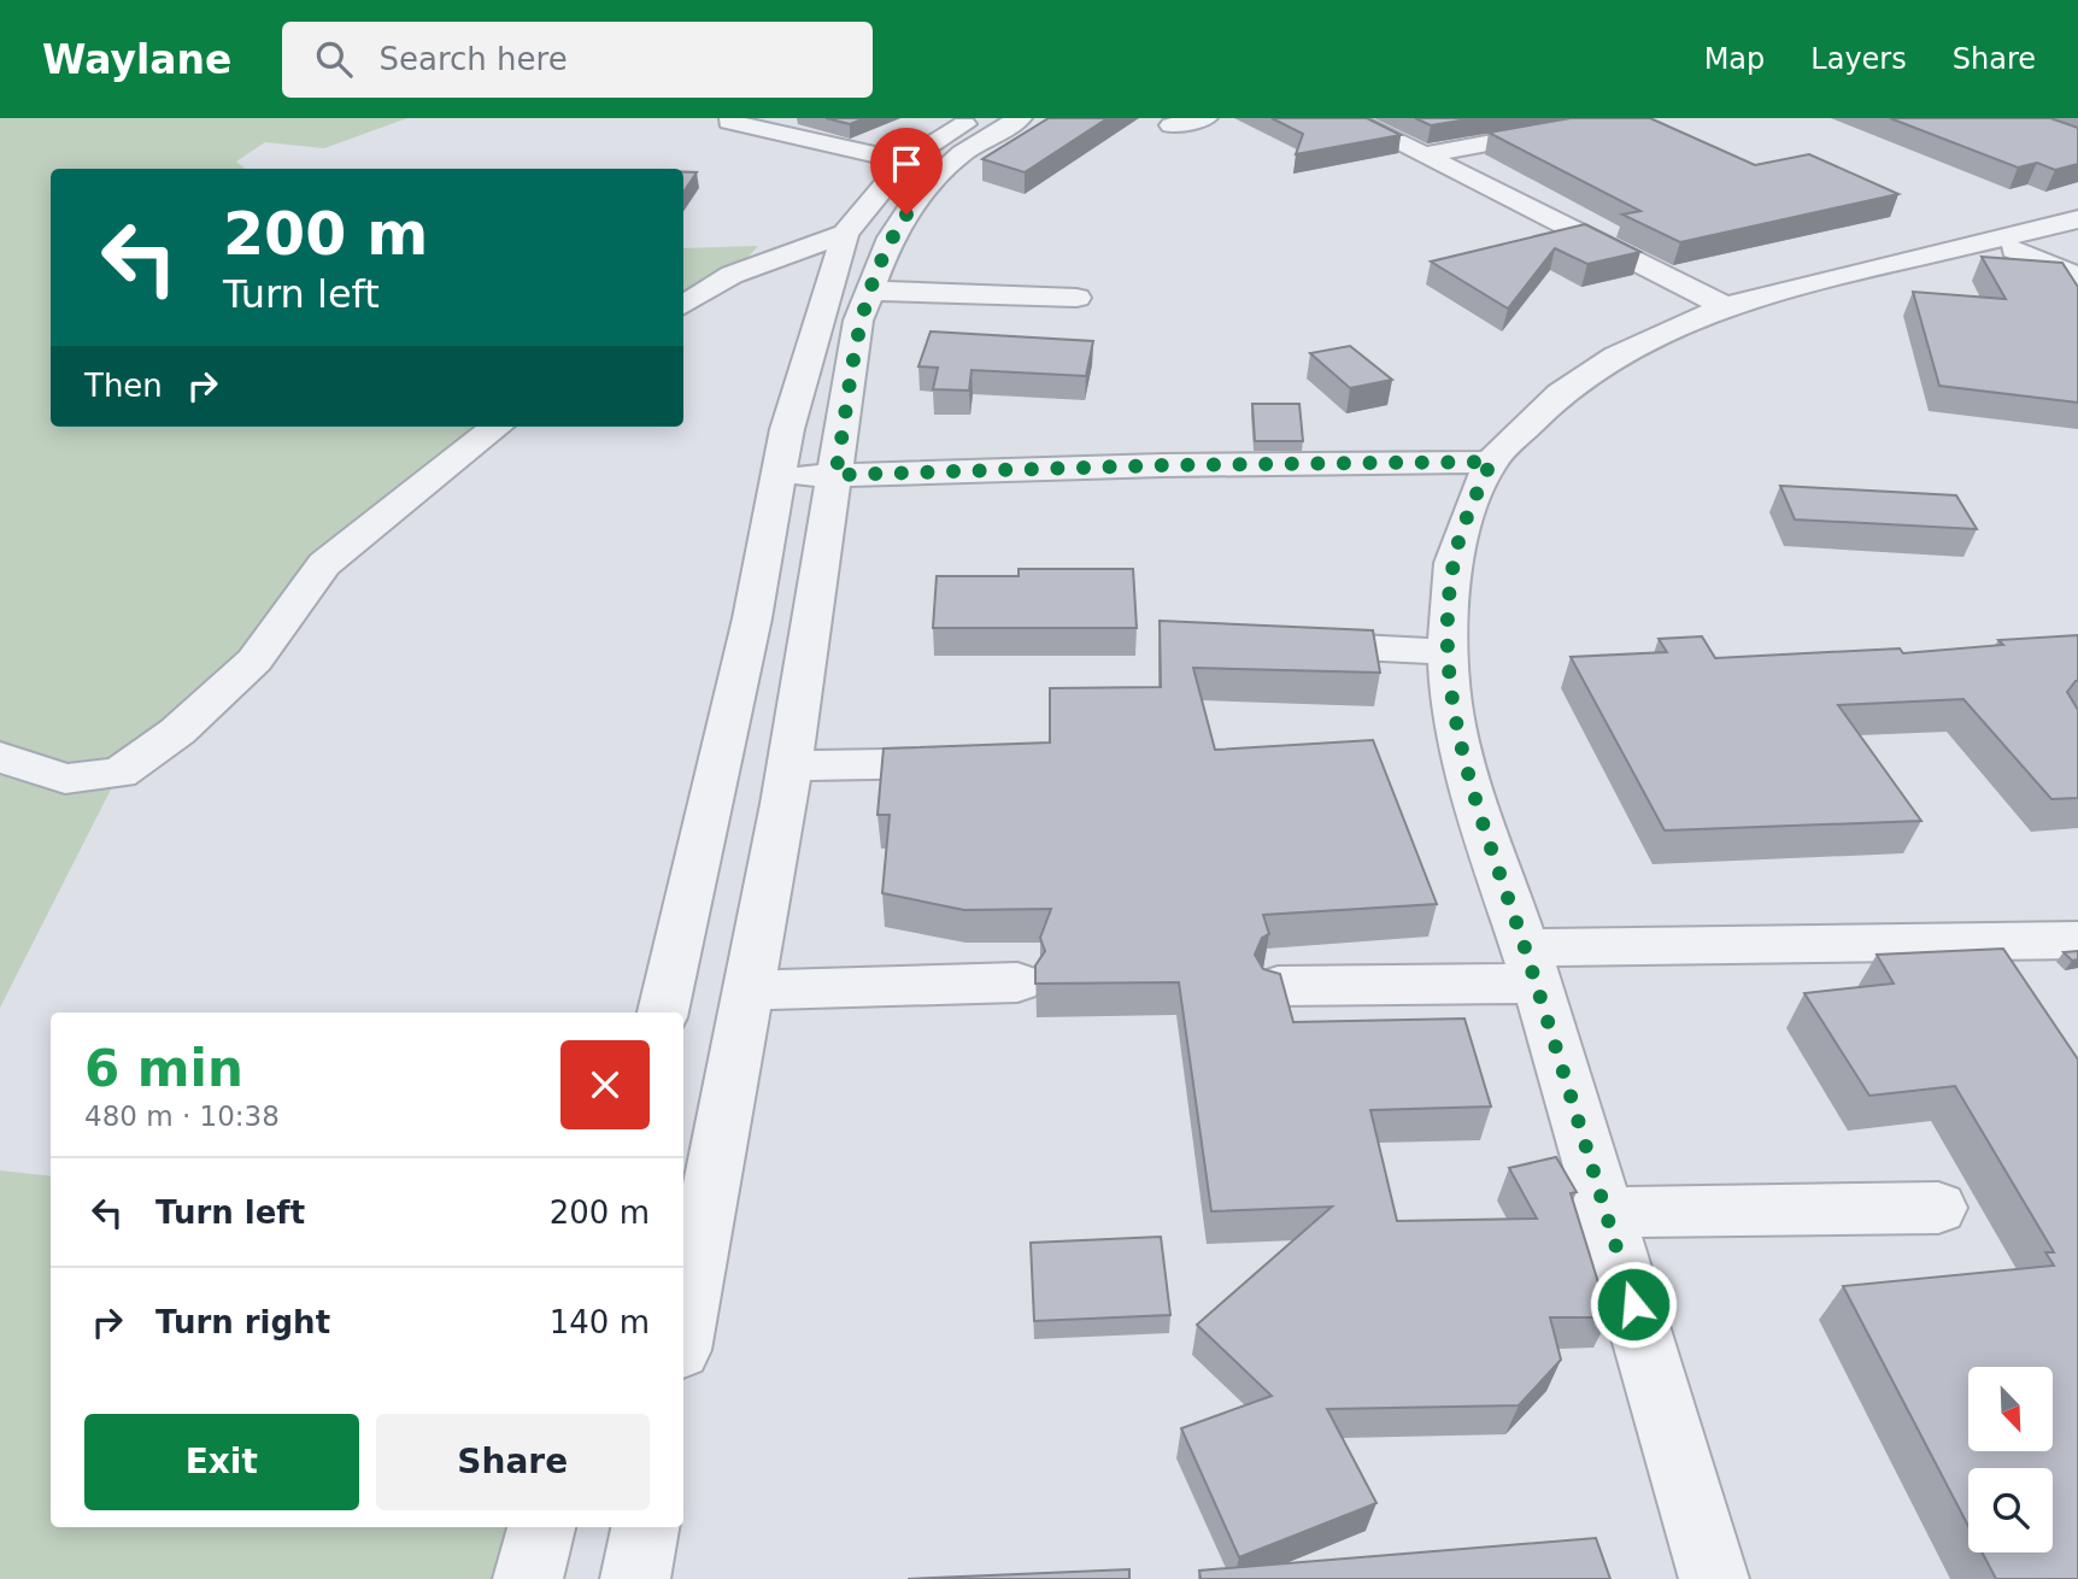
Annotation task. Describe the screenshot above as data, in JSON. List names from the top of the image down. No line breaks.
{"north":"bottom right","page":{"header":"Waylane","search":"Search here","nav":["Map","Layers","Share"],"turn":["200 m","Turn left"],"then":"Then","heading":["6 min","480 m · 10:38"],"list":[{"name":"Turn left","value":"200 m"},{"name":"Turn right","value":"140 m"}],"buttons":["Exit","Share"]}}
